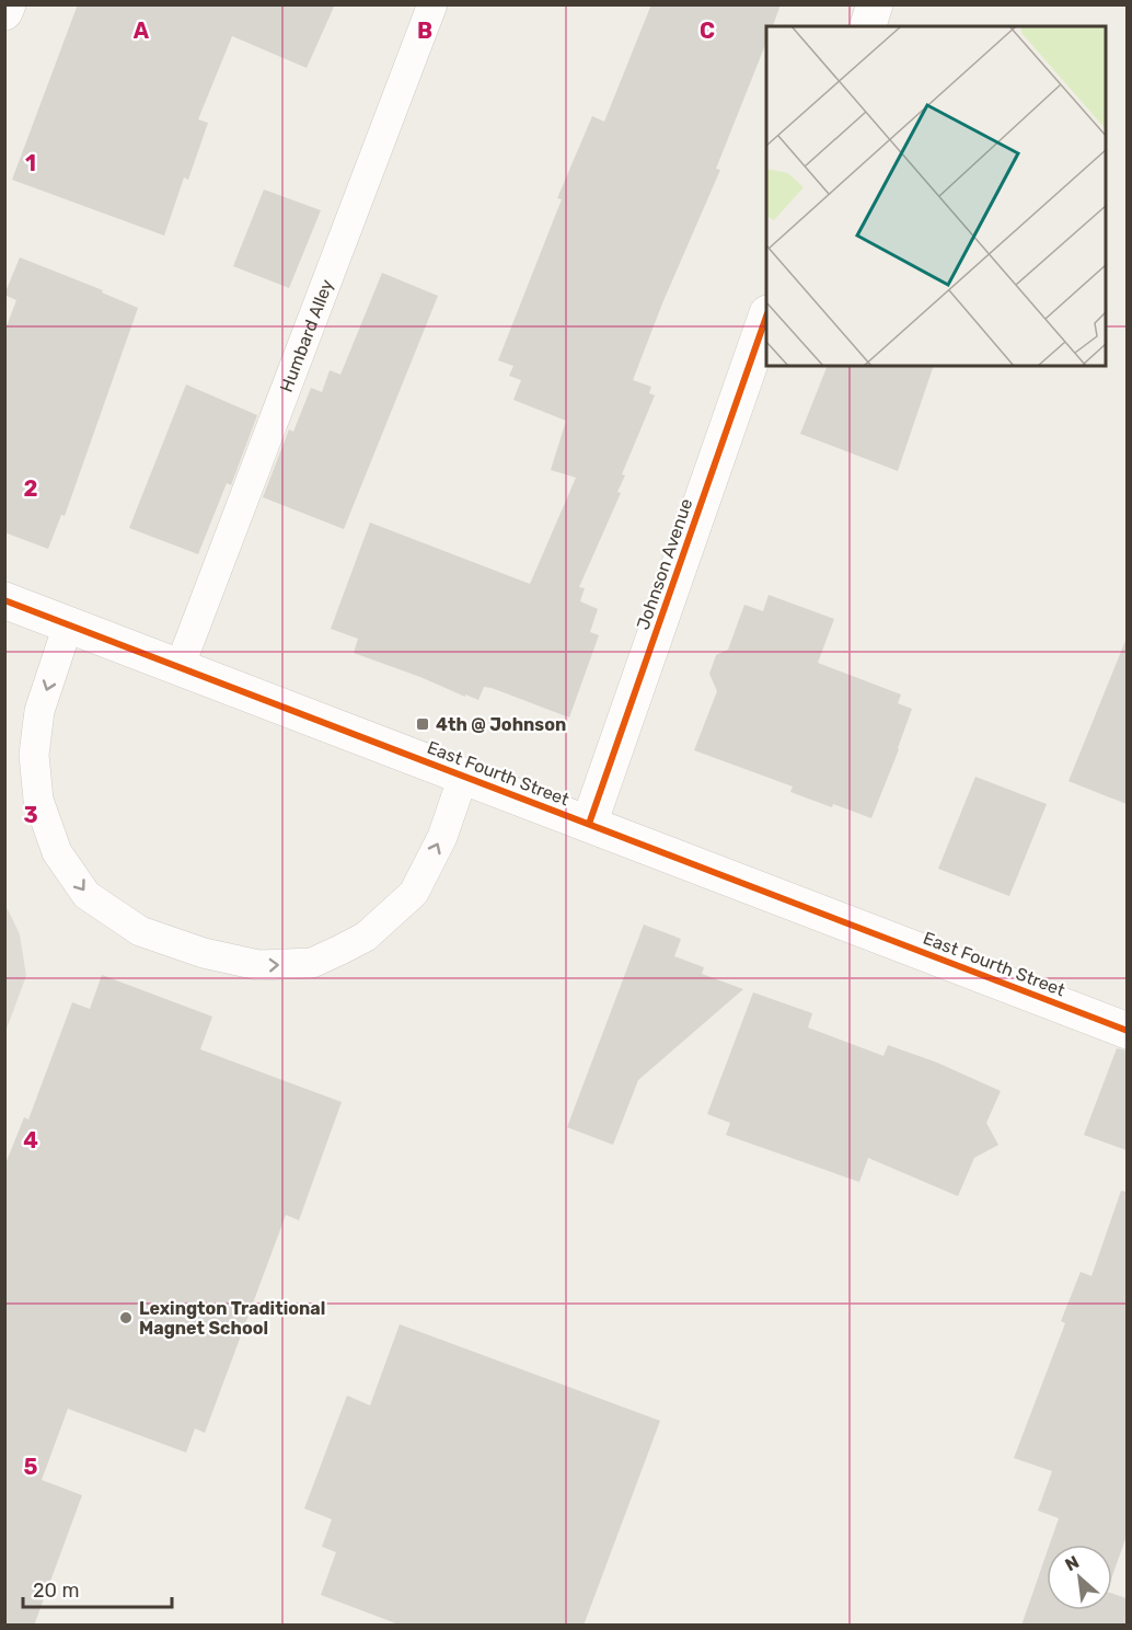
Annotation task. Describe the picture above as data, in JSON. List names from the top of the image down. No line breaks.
{"streets":{"street":["Johnson Avenue","East Fourth Street"],"lane":["Humbard Alley"]},"crossings":[["Humbard Alley","East Fourth Street"],["Johnson Avenue","East Fourth Street"]],"places":{"transit":["4th @ Johnson"],"other":["Lexington Traditional Magnet School"]},"scale_bar":"20 m","north":"top left","grid":{"columns":["A","B","C"],"rows":["1","2","3","4","5"]}}
